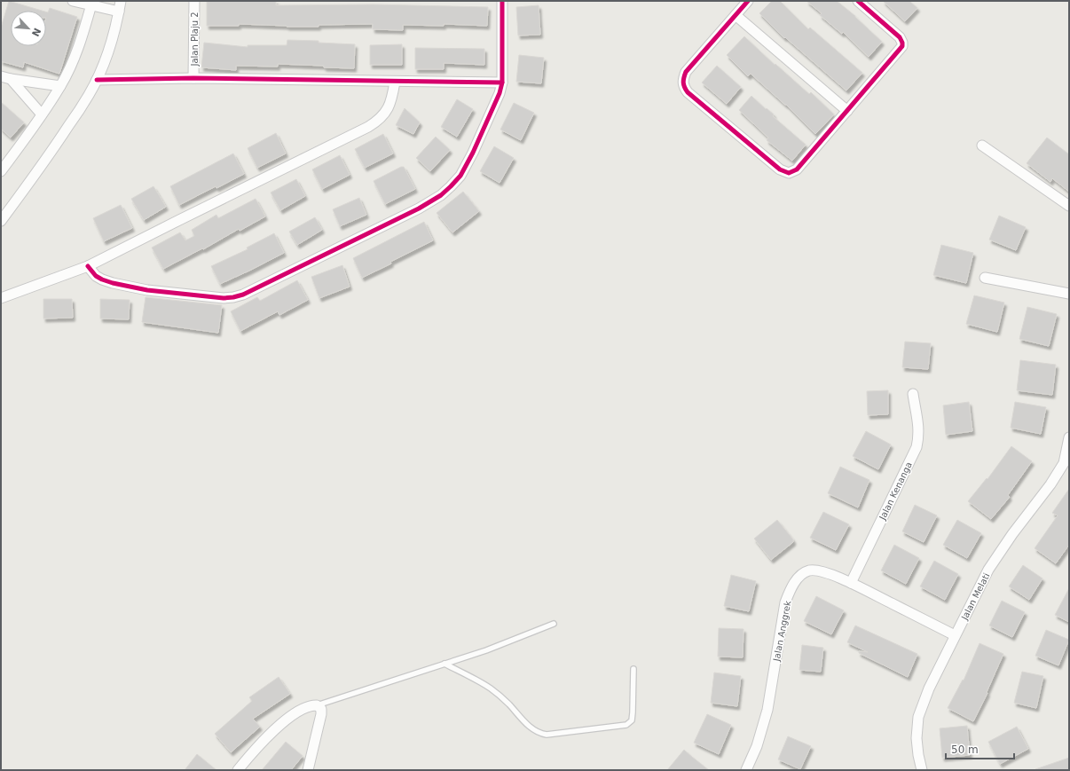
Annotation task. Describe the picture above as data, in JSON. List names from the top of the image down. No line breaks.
{"streets":{"street":["Jalan Plaju 2","Jalan Kenanga","Jalan Melati","Jalan Anggrek"]},"crossings":[["Jalan Kenanga","Jalan Anggrek"],["Jalan Melati","Jalan Anggrek"]],"scale_bar":"50 m","north":"bottom right"}
